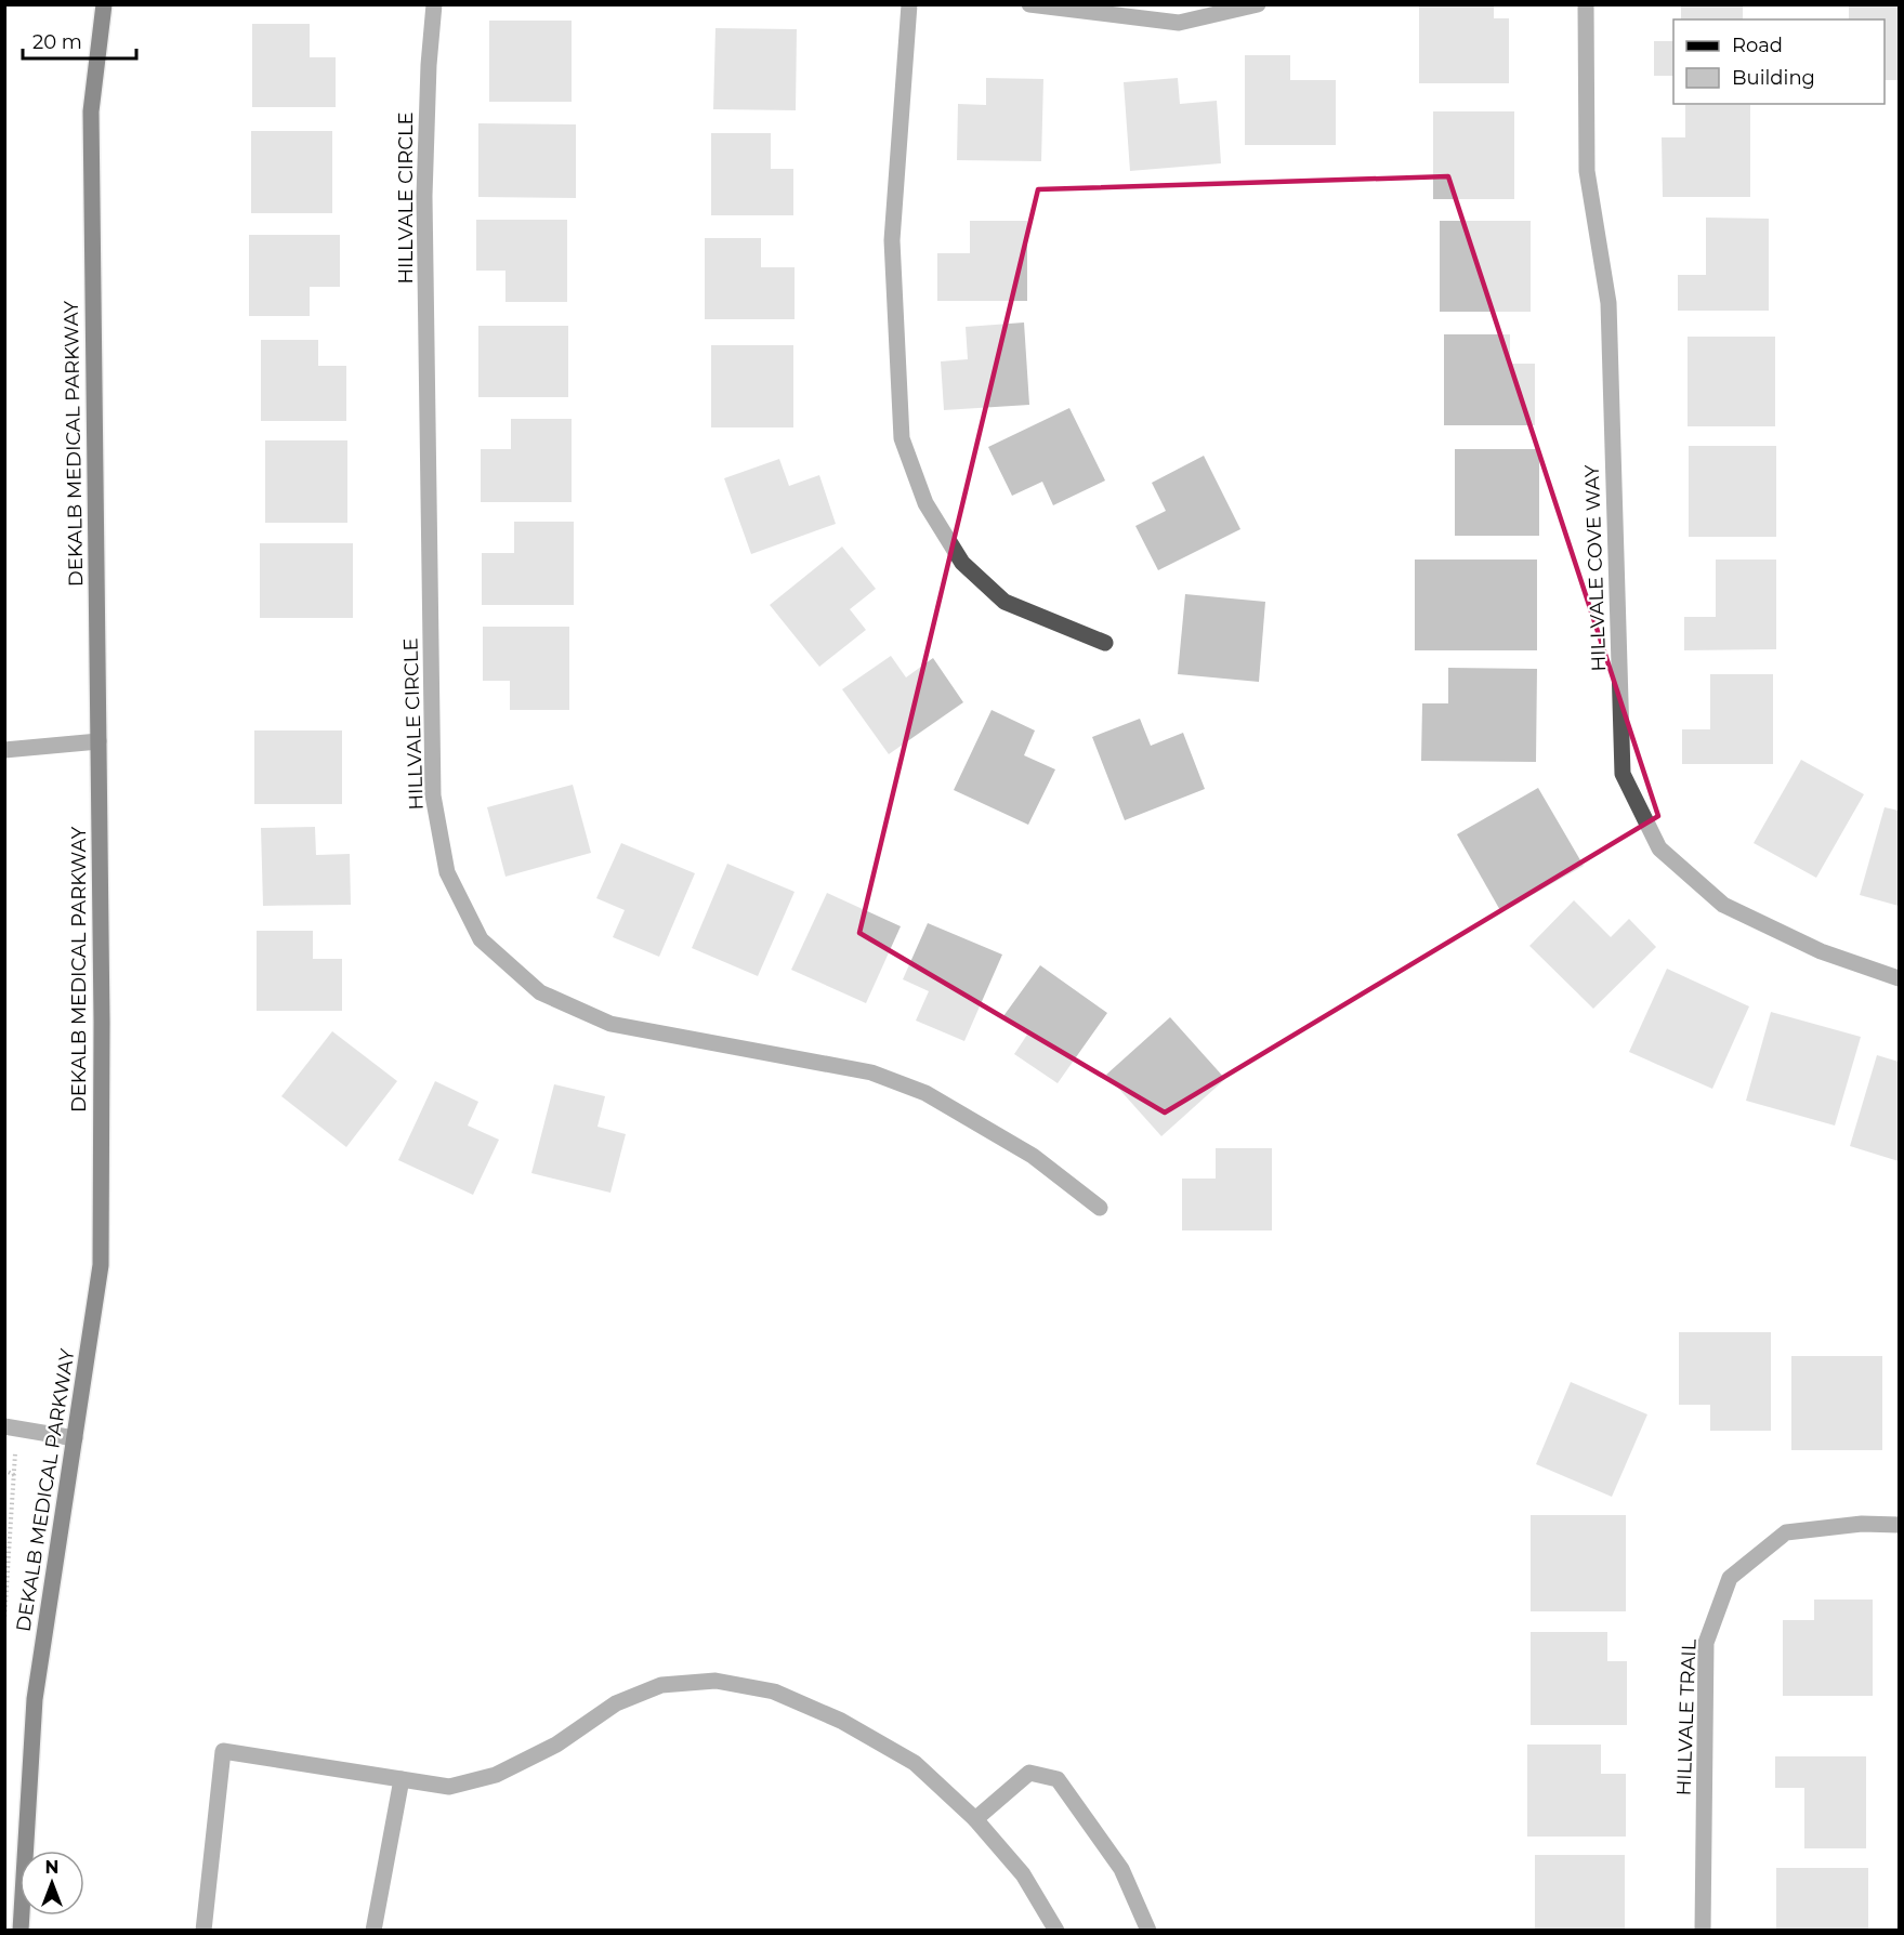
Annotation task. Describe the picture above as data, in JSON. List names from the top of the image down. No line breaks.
{"streets":{"main road":["DEKALB MEDICAL PARKWAY"],"street":["HILLVALE CIRCLE","HILLVALE COVE WAY","HILLVALE TRAIL"]},"legend":["Road","Building"],"scale_bar":"20 m","north":"top"}
